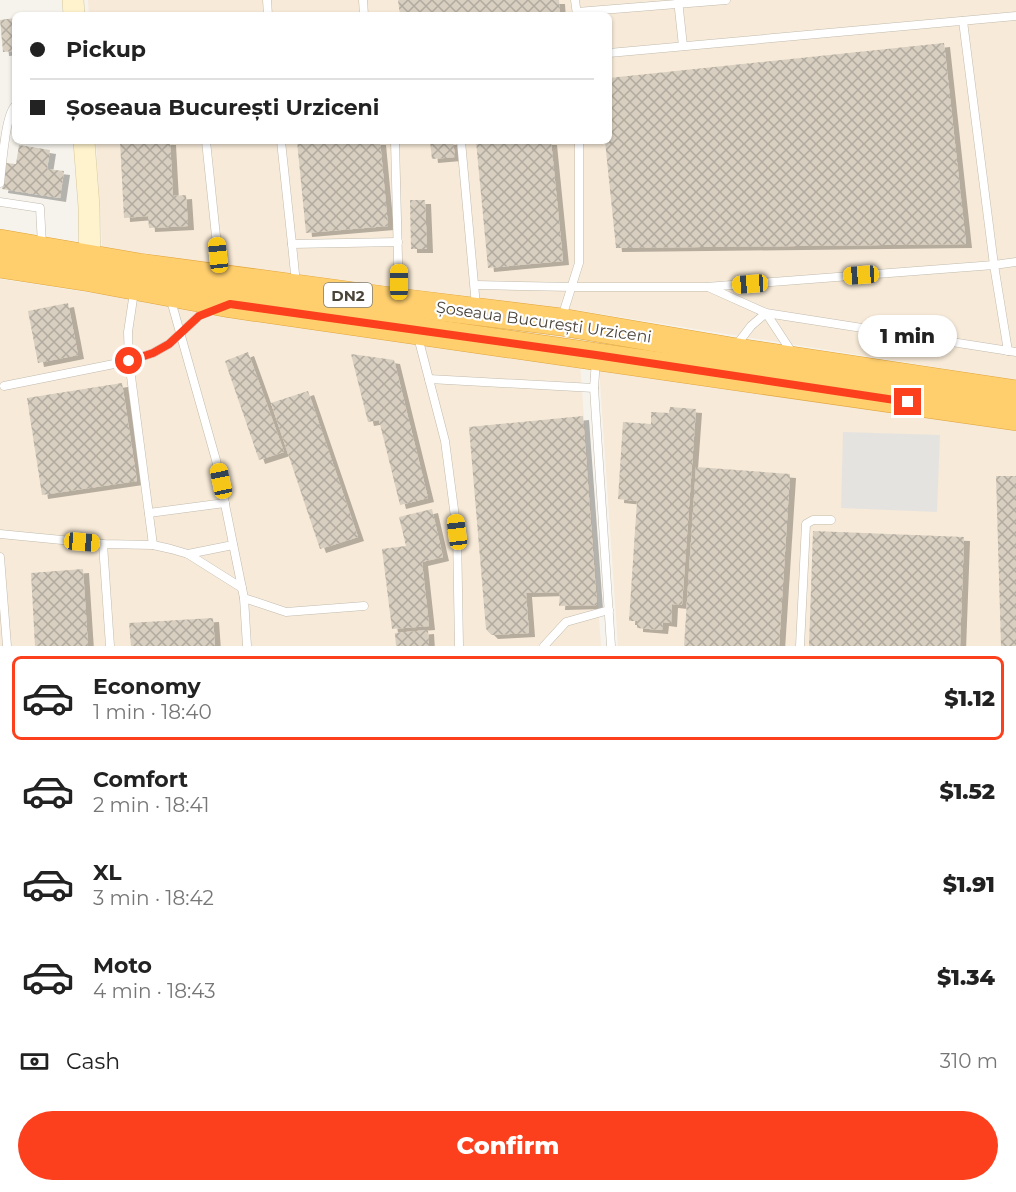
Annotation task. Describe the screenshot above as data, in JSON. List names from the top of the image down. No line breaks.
{"streets":{"highway":["DN2","Șoseaua București Urziceni"]},"page":{"banner":["Pickup","Șoseaua București Urziceni"],"bubble":"1 min","list":[{"name":"Economy","note":"1 min · 18:40","value":"$1.12"},{"name":"Comfort","note":"2 min · 18:41","value":"$1.52"},{"name":"XL","note":"3 min · 18:42","value":"$1.91"},{"name":"Moto","note":"4 min · 18:43","value":"$1.34"}],"pay":["Cash","310 m"],"buttons":"Confirm"}}
